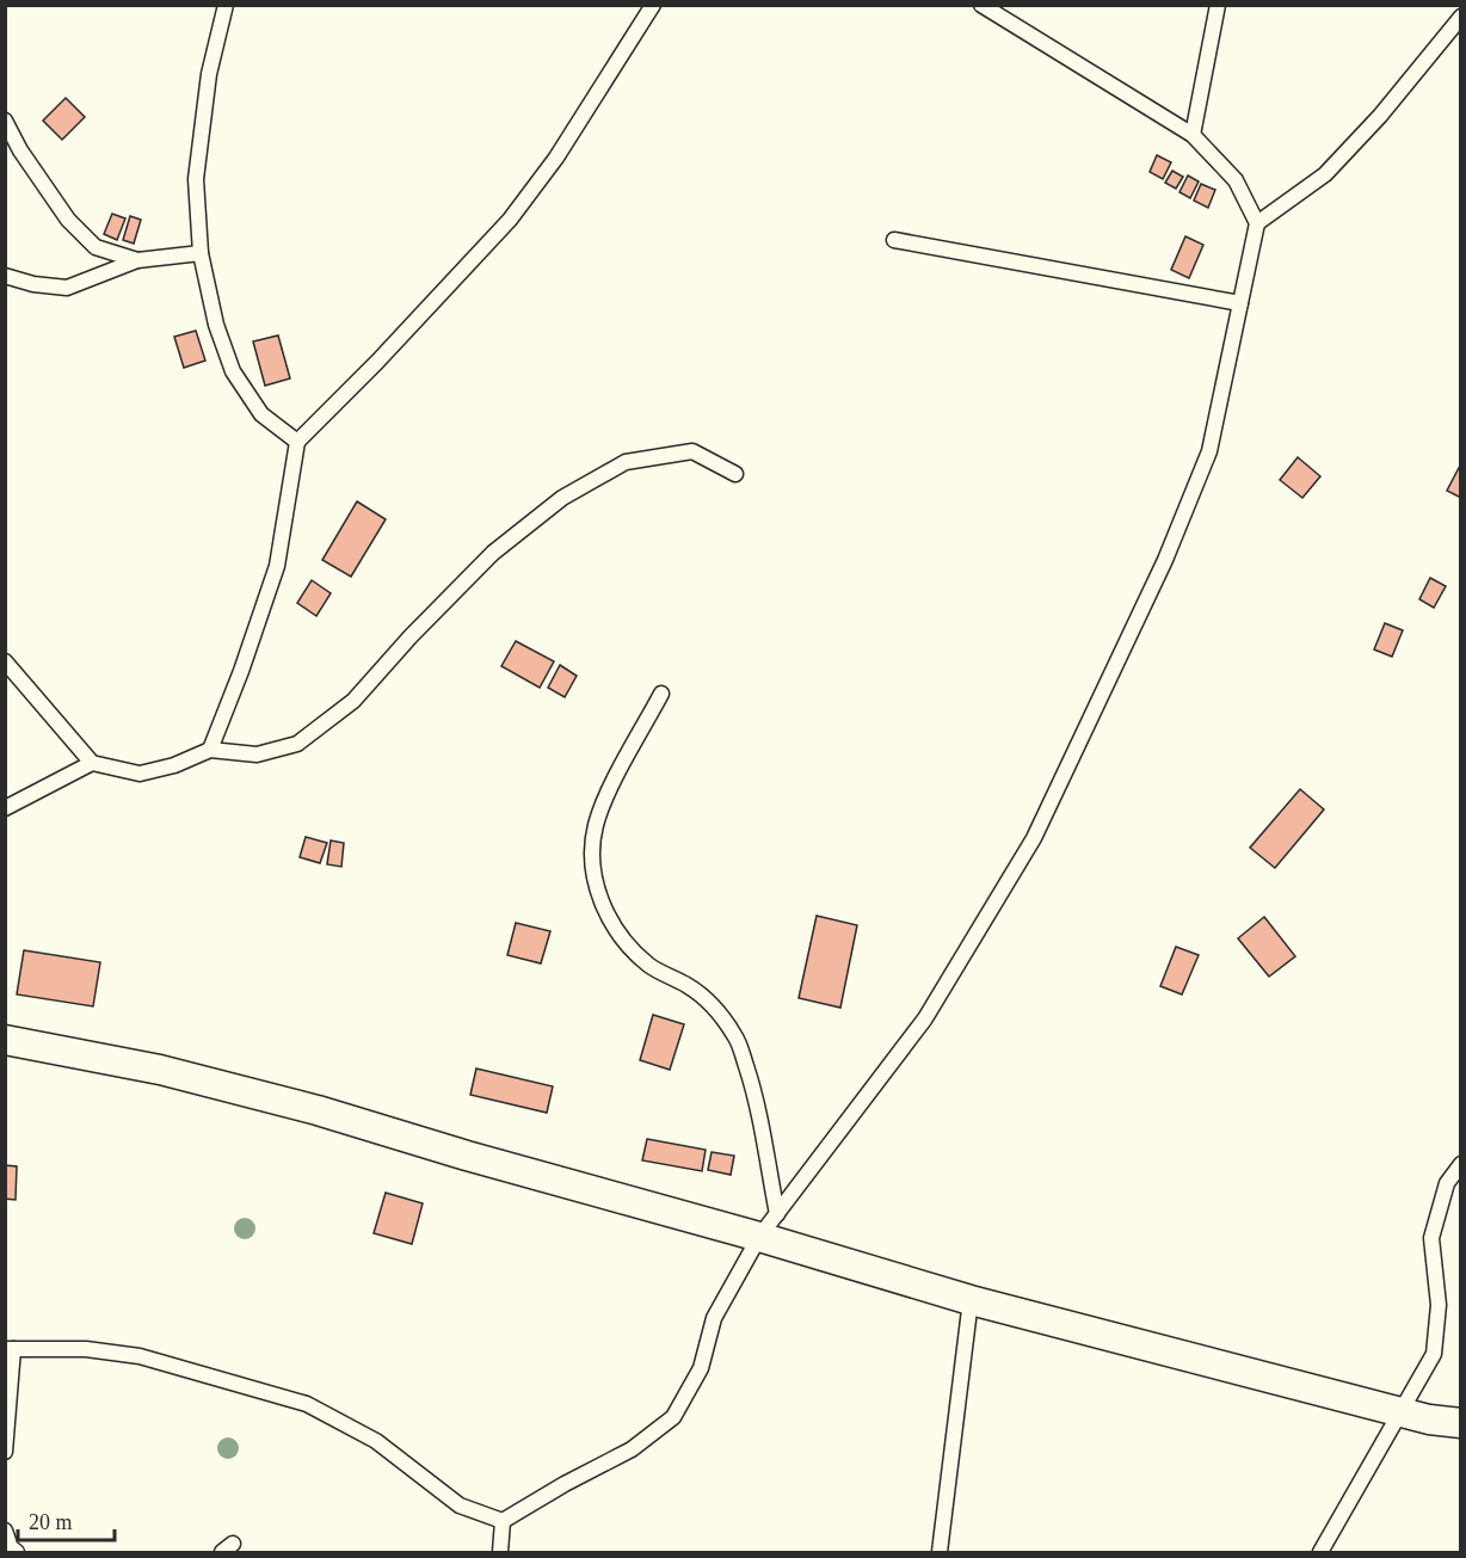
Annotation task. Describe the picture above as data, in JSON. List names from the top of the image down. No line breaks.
{"scale_bar":"20 m"}
